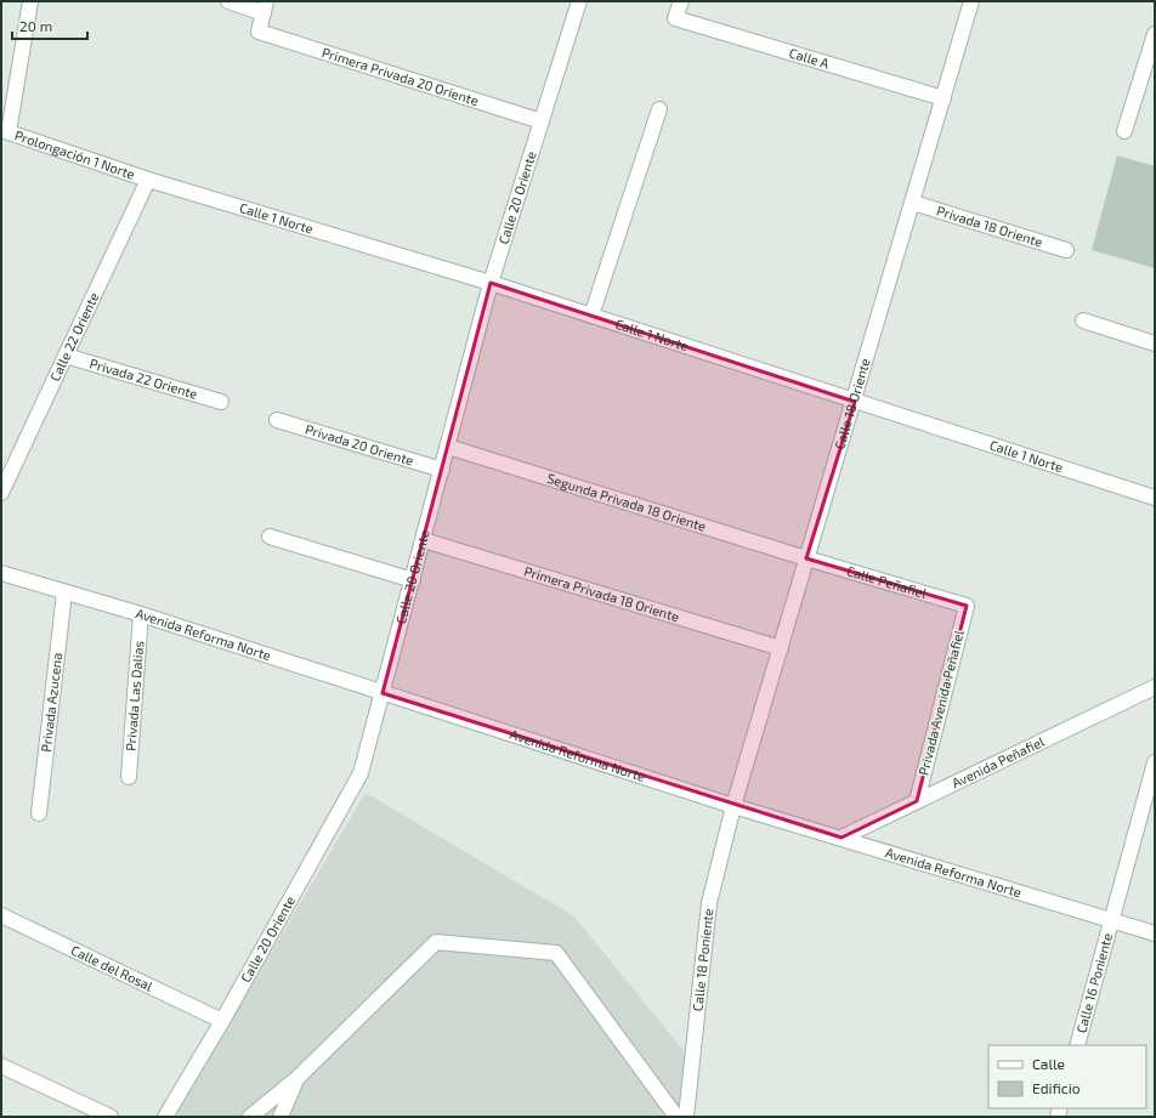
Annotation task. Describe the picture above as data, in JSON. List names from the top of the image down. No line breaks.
{"streets":{"street":["Calle A","Primera Privada 20 Oriente","Prolongación 1 Norte","Calle 20 Oriente","Calle 1 Norte","Privada 18 Oriente","Calle 22 Oriente","Privada 22 Oriente","Calle 18 Oriente","Privada 20 Oriente","Segunda Privada 18 Oriente","Calle Peñafiel","Primera Privada 18 Oriente","Avenida Reforma Norte","Privada Las Dalias","Privada Azucena","Privada Avenida Peñafiel","Avenida Peñafiel","Calle 18 Poniente","Calle del Rosal","Calle 16 Poniente"]},"crossings":[["Calle A","Calle 18 Oriente"],["Primera Privada 20 Oriente","Calle 20 Oriente"],["Prolongación 1 Norte","Calle 1 Norte"],["Prolongación 1 Norte","Calle 22 Oriente"],["Calle 20 Oriente","Calle 1 Norte"],["Calle 20 Oriente","Privada 20 Oriente"],["Calle 20 Oriente","Segunda Privada 18 Oriente"],["Calle 20 Oriente","Primera Privada 18 Oriente"],["Calle 20 Oriente","Avenida Reforma Norte"],["Calle 20 Oriente","Calle del Rosal"],["Calle 1 Norte","Calle 22 Oriente"],["Calle 1 Norte","Calle 18 Oriente"],["Privada 18 Oriente","Calle 18 Oriente"],["Calle 22 Oriente","Privada 22 Oriente"],["Calle 18 Oriente","Segunda Privada 18 Oriente"],["Calle 18 Oriente","Calle Peñafiel"],["Calle 18 Oriente","Primera Privada 18 Oriente"],["Calle 18 Oriente","Avenida Reforma Norte"],["Calle 18 Oriente","Calle 18 Poniente"],["Segunda Privada 18 Oriente","Calle Peñafiel"],["Calle Peñafiel","Privada Avenida Peñafiel"],["Avenida Reforma Norte","Privada Las Dalias"],["Avenida Reforma Norte","Privada Azucena"],["Avenida Reforma Norte","Avenida Peñafiel"],["Avenida Reforma Norte","Calle 18 Poniente"],["Avenida Reforma Norte","Calle 16 Poniente"],["Privada Avenida Peñafiel","Avenida Peñafiel"]],"legend":["Calle","Edificio"],"scale_bar":"20 m"}
